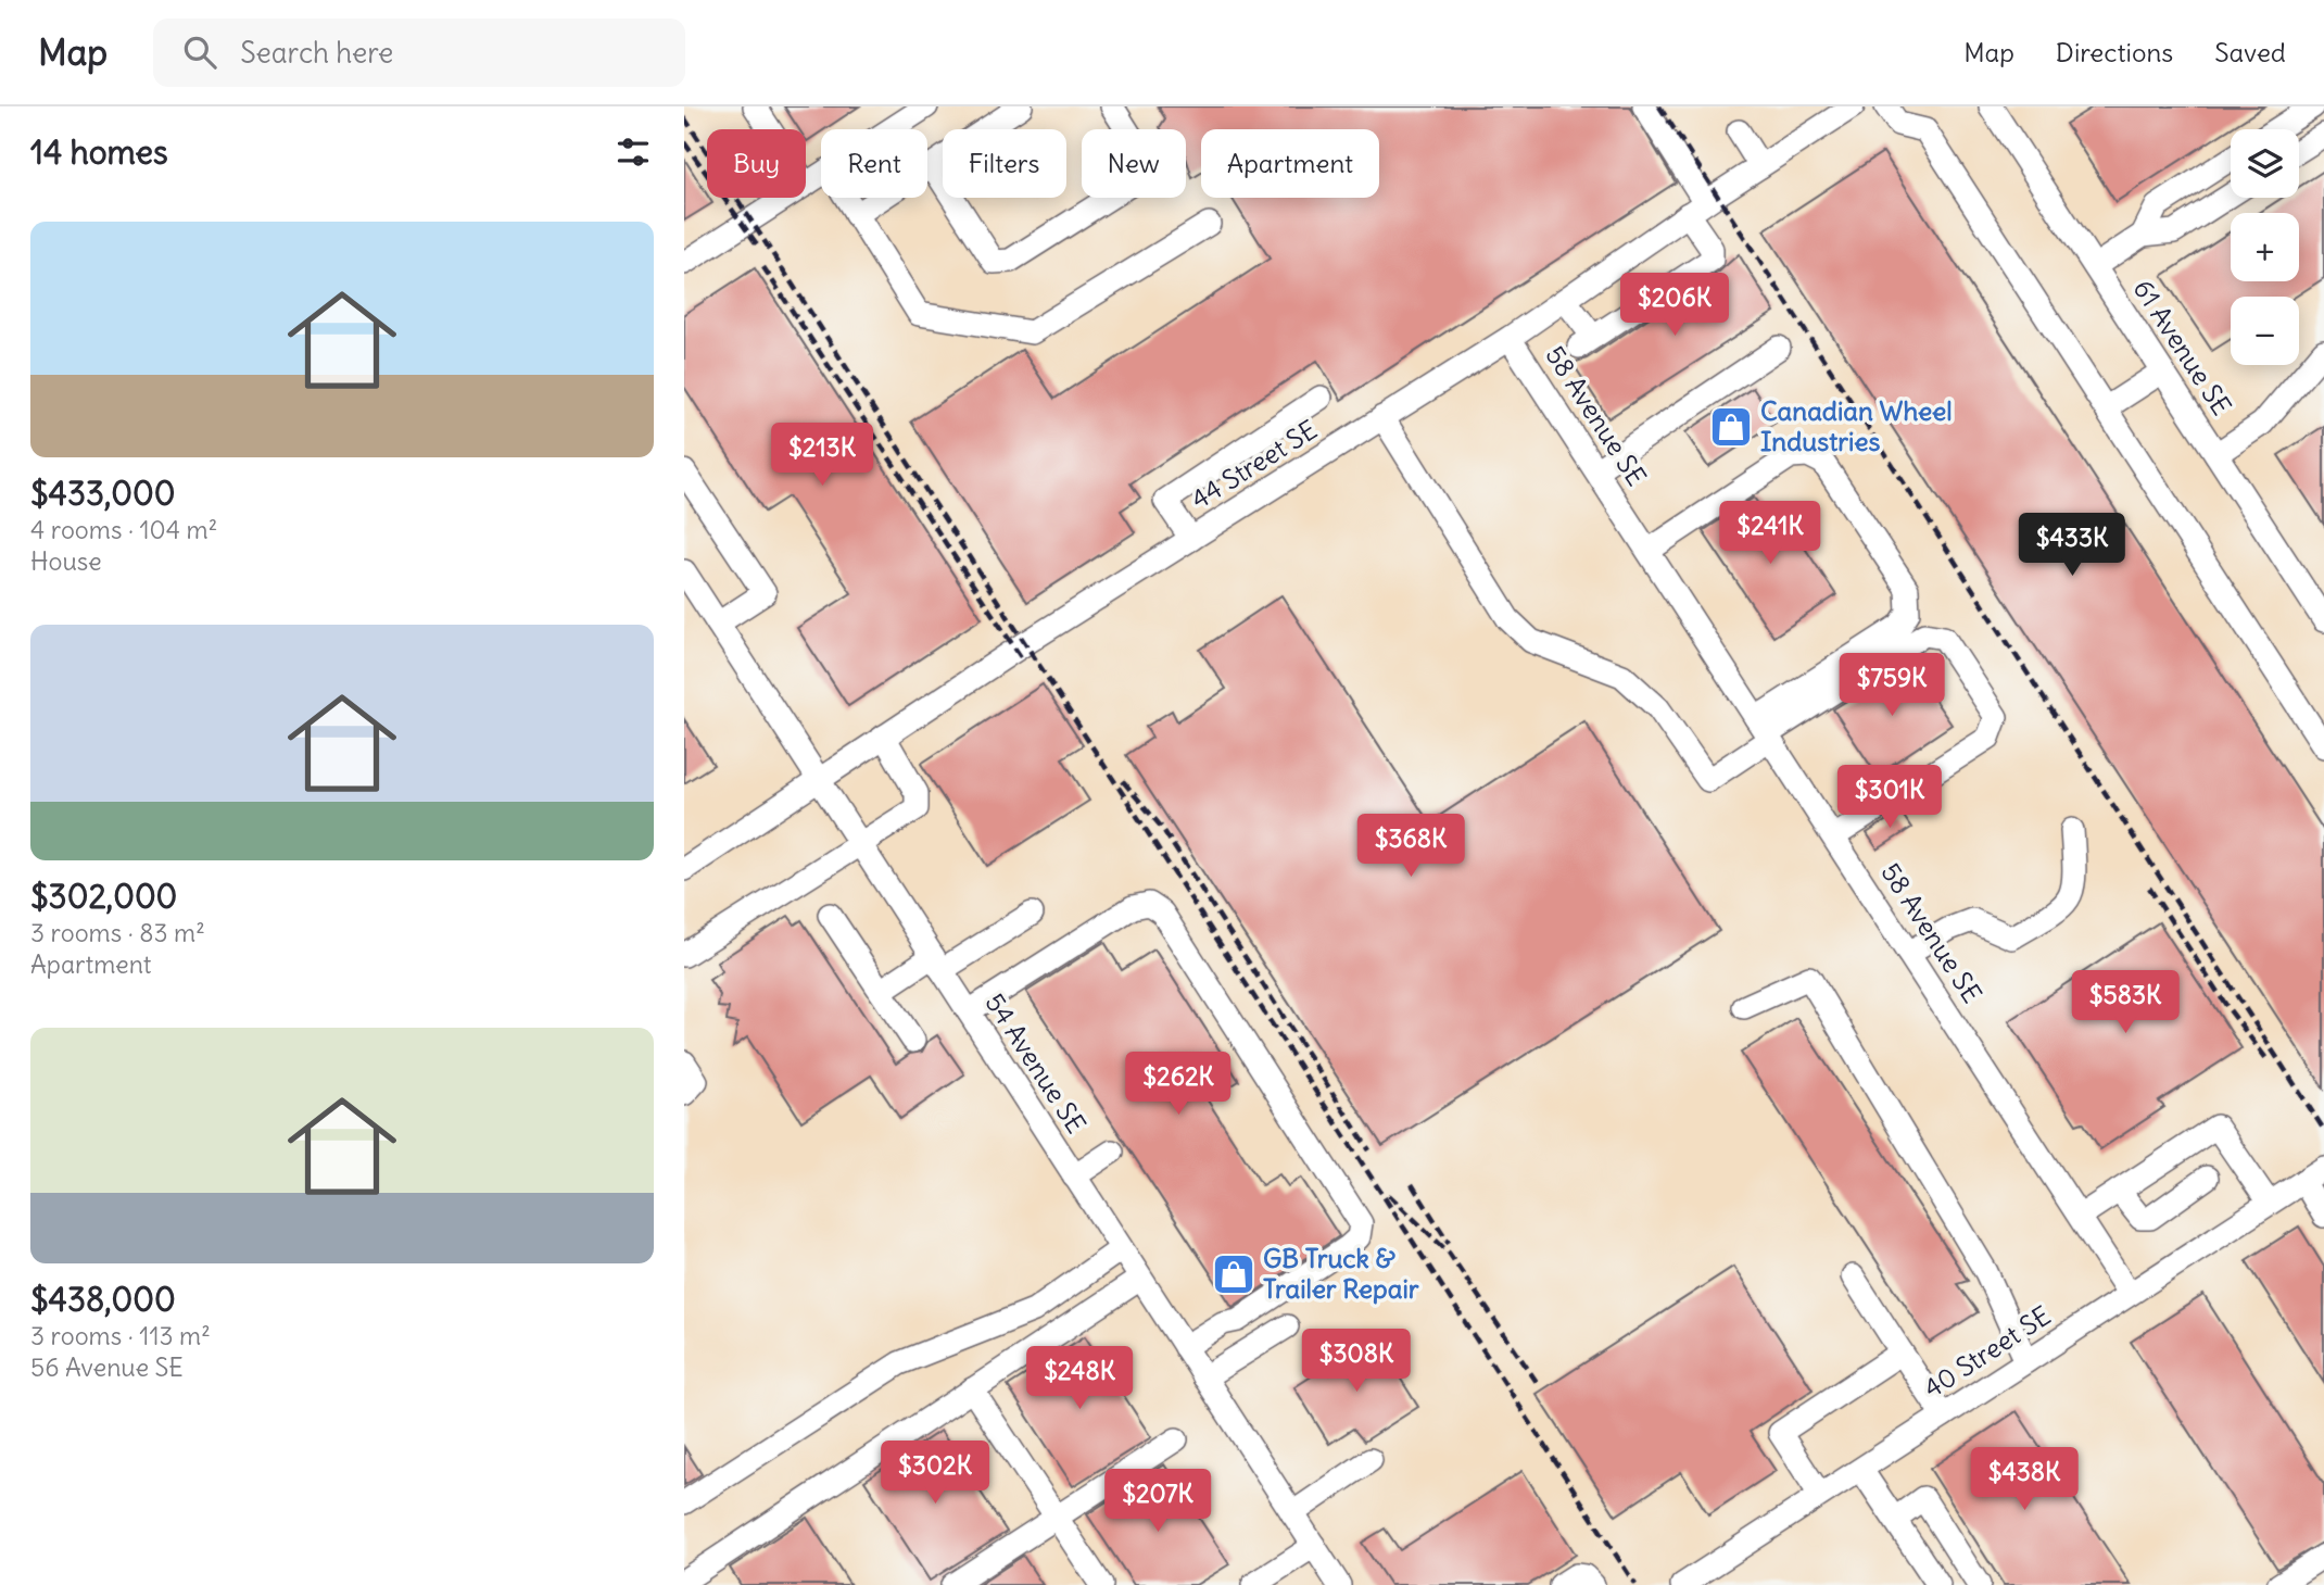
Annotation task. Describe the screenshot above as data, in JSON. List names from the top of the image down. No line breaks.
{"streets":{"street":["61 Avenue SE","58 Avenue SE","44 Street SE","54 Avenue SE","40 Street SE"]},"crossings":[["58 Avenue SE","44 Street SE"],["58 Avenue SE","40 Street SE"],["44 Street SE","54 Avenue SE"]],"places":{"shop":["Canadian Wheel Industries","GB Truck & Trailer Repair"]},"page":{"header":"Map","search":"Search here","nav":["Map","Directions","Saved"],"heading":"14 homes","map_buttons":["+","−"],"chip":["Buy","Rent","Filters","New","Apartment"],"list":[{"name":"$433,000","note":"4 rooms · 104 m² · House"},{"name":"$302,000","note":"3 rooms · 83 m² · Apartment"},{"name":"$438,000","note":"3 rooms · 113 m² · 56 Avenue SE"}],"price":["$206K","$213K","$241K","$433K","$759K","$301K","$368K","$583K","$262K","$308K","$248K","$302K","$438K","$207K"]}}
